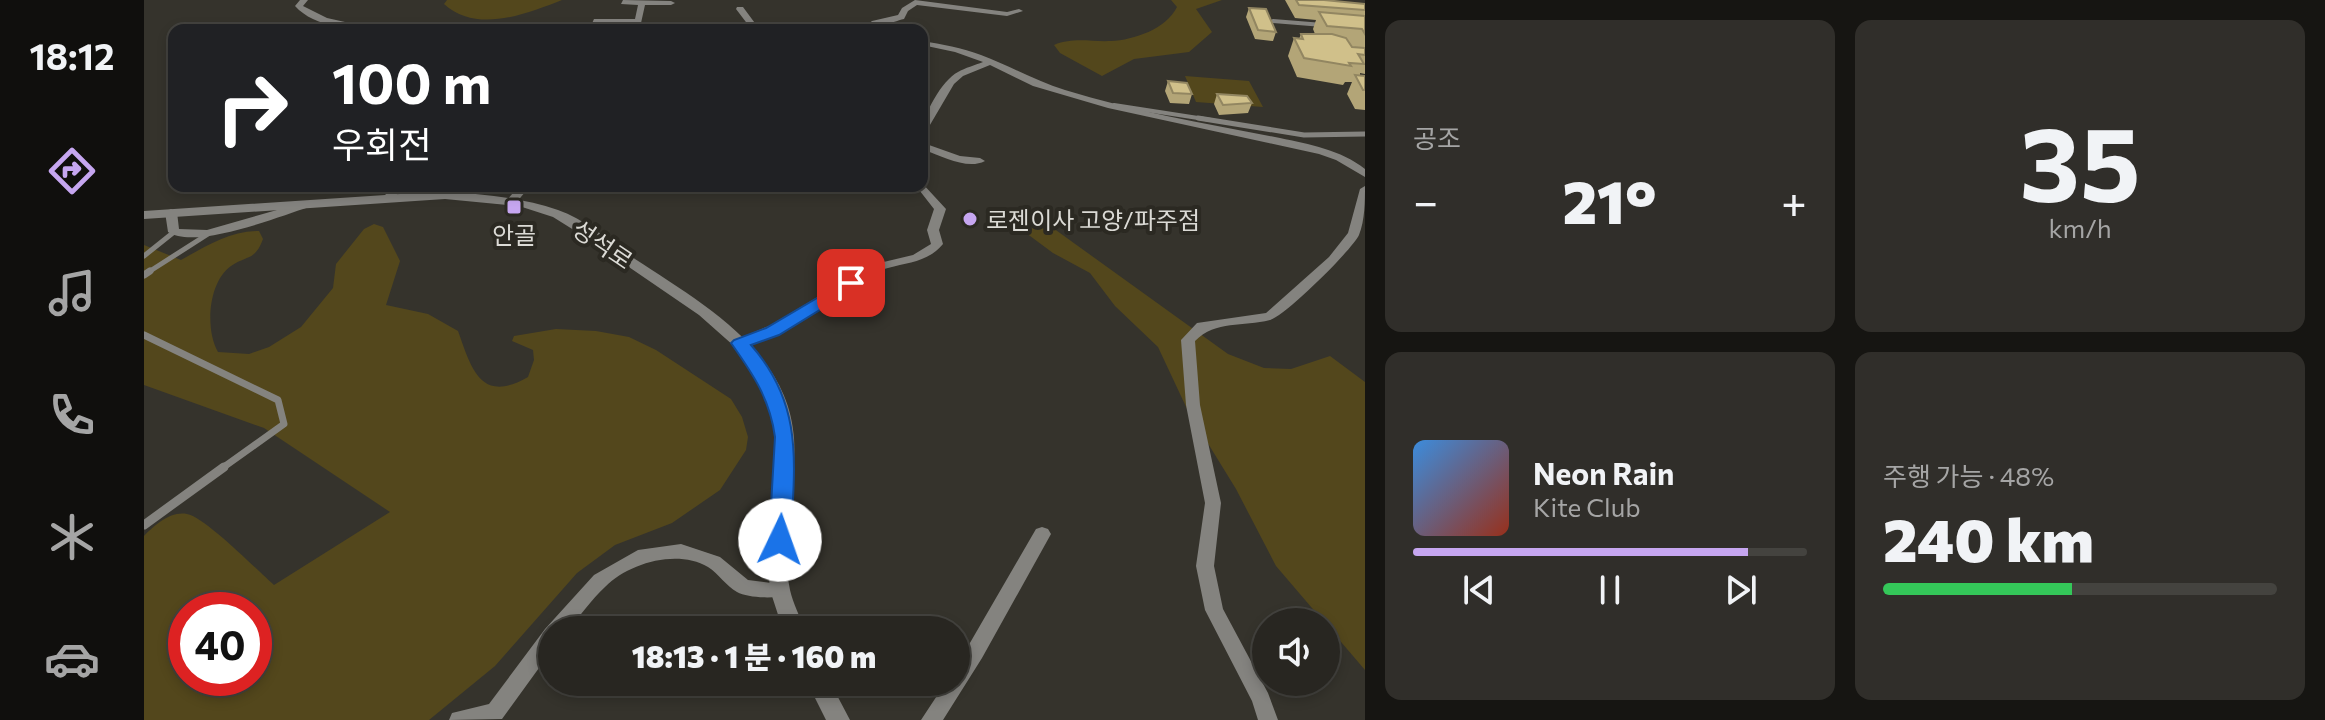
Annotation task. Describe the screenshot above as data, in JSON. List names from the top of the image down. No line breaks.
{"streets":{"street":["성석로"]},"places":{"transit":["안골"],"other":["로젠이사 고양/파주점"]},"page":{"tabs":"18:12","tile":["공조",["35","km/h"],["주행 가능 · 48%","240 km"]],"turn":["100 m","우회전"],"heat":["−","21°","+"],"song":["Neon Rain","Kite Club"],"limit":"40","trip":"18:13 · 1 분 · 160 m"}}
